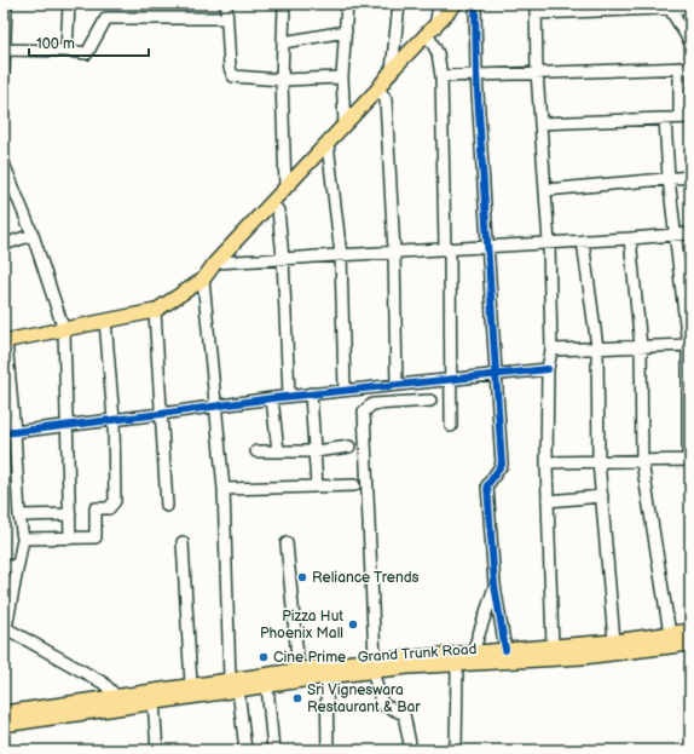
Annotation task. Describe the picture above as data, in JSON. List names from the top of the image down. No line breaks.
{"streets":{"main road":["Grand Trunk Road"]},"places":["Reliance Trends","Pizza Hut Phoenix Mall","Cine Prime","Sri Vigneswara Restaurant & Bar"],"scale_bar":"100 m"}
